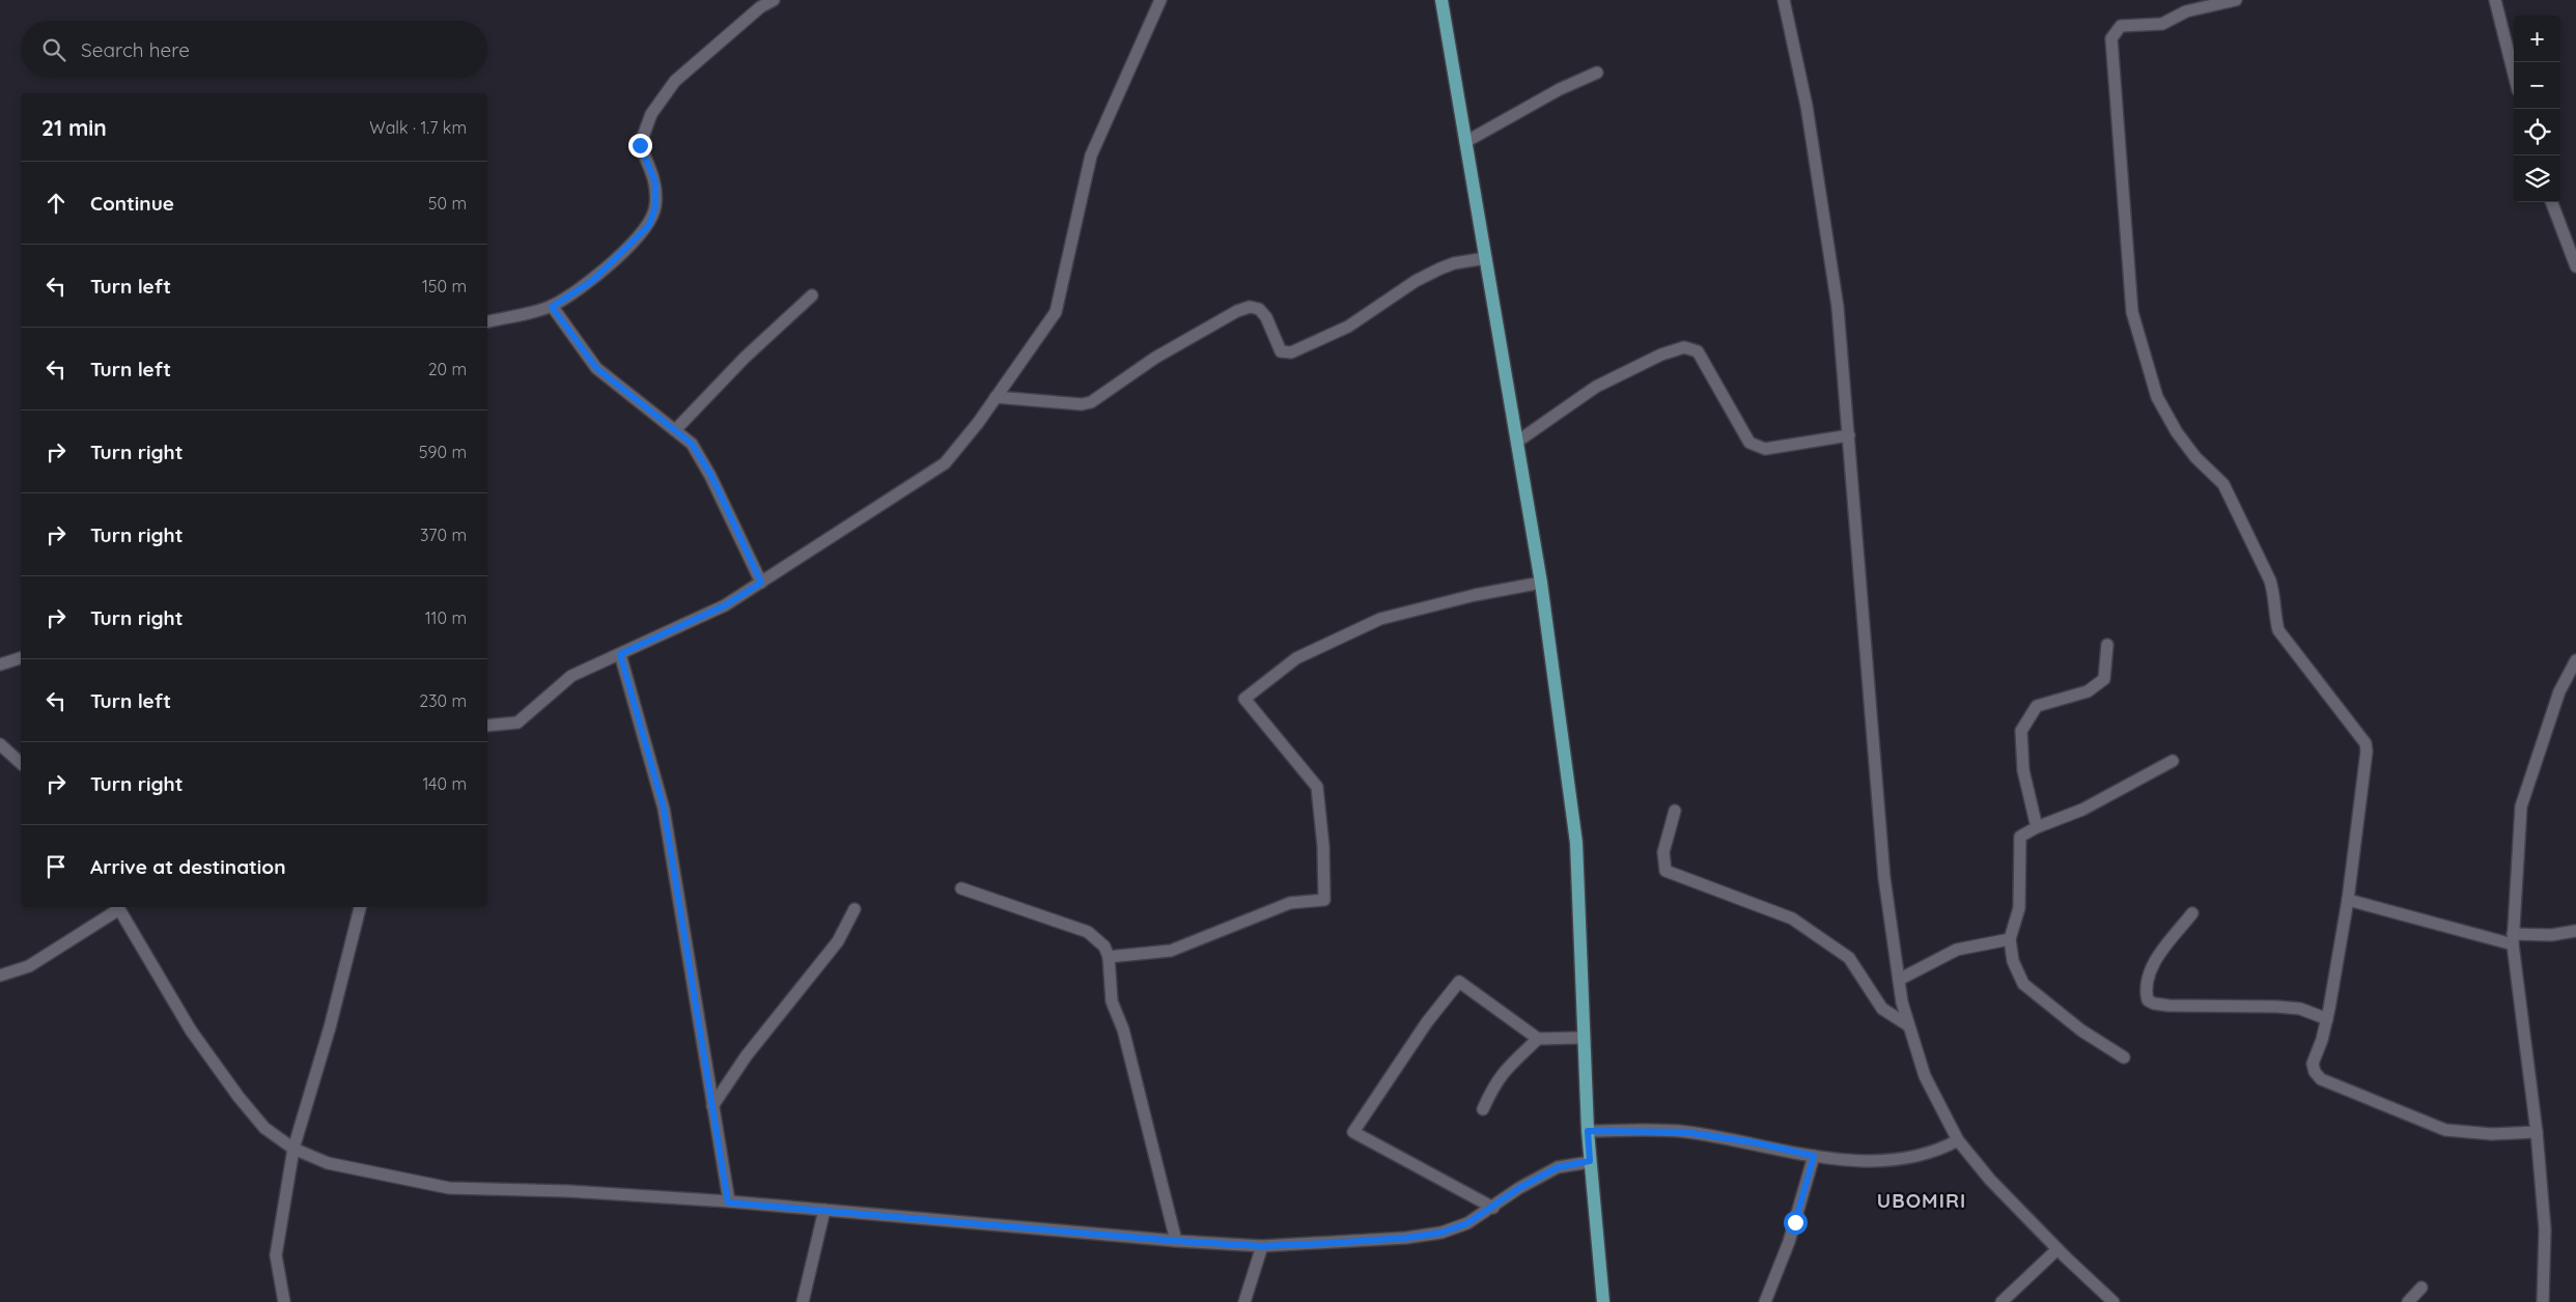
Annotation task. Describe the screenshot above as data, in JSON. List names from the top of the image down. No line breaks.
{"districts":["UBOMIRI"],"page":{"map_buttons":["+","−"],"search":"Search here","heading":["21 min","Walk · 1.7 km"],"list":[["Continue","50 m"],["Turn left","150 m"],["Turn left","20 m"],["Turn right","590 m"],["Turn right","370 m"],["Turn right","110 m"],["Turn left","230 m"],["Turn right","140 m"],"Arrive at destination"]}}
